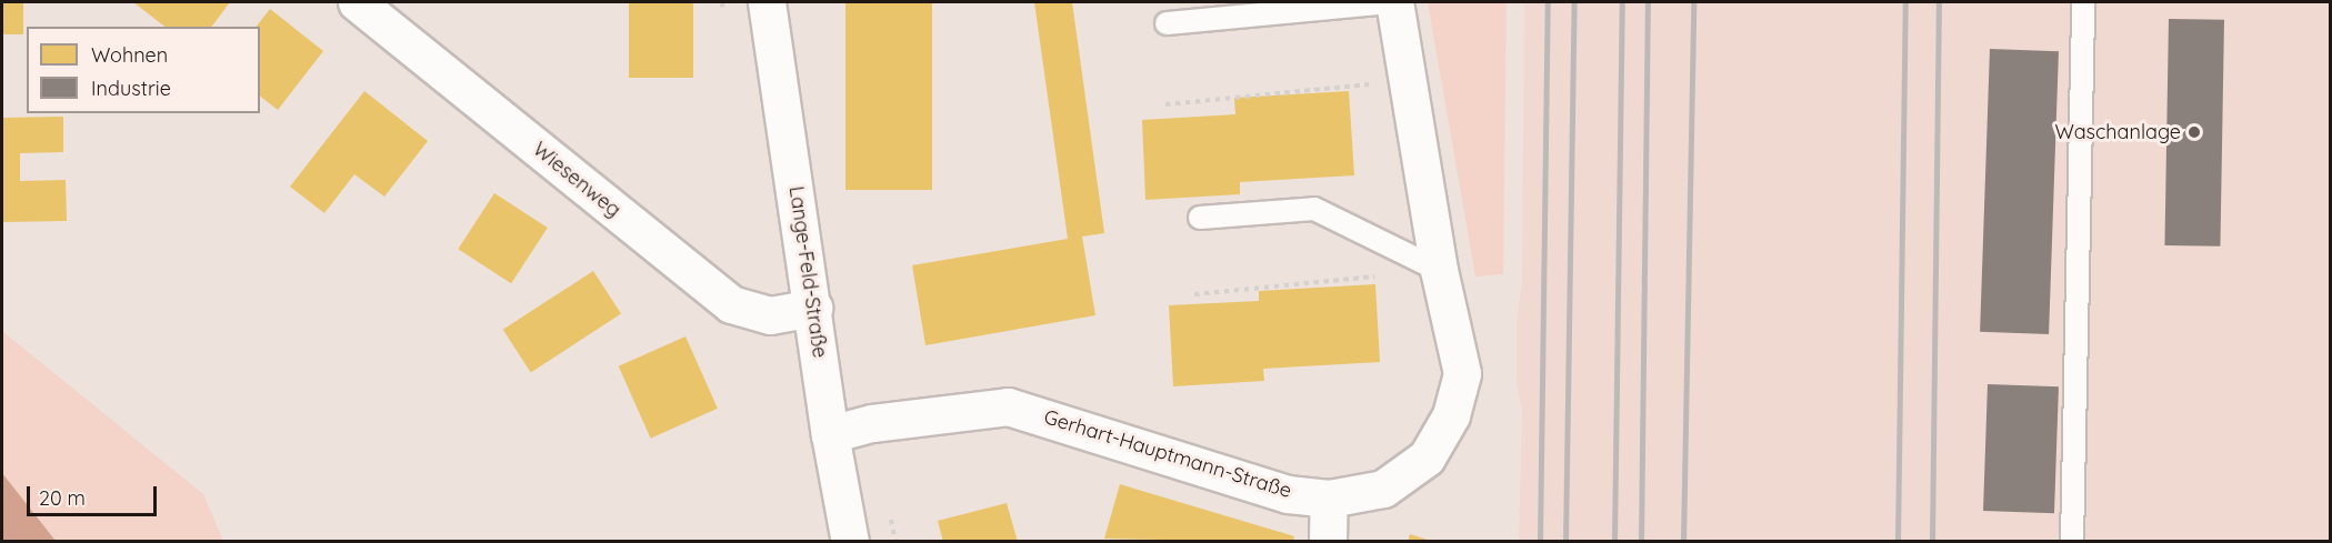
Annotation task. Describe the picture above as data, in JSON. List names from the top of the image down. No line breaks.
{"streets":{"street":["Wiesenweg","Lange-Feld-Straße","Gerhart-Hauptmann-Straße"]},"crossings":[["Wiesenweg","Lange-Feld-Straße"],["Lange-Feld-Straße","Gerhart-Hauptmann-Straße"]],"places":["Waschanlage"],"legend":["Wohnen","Industrie"],"scale_bar":"20 m"}
